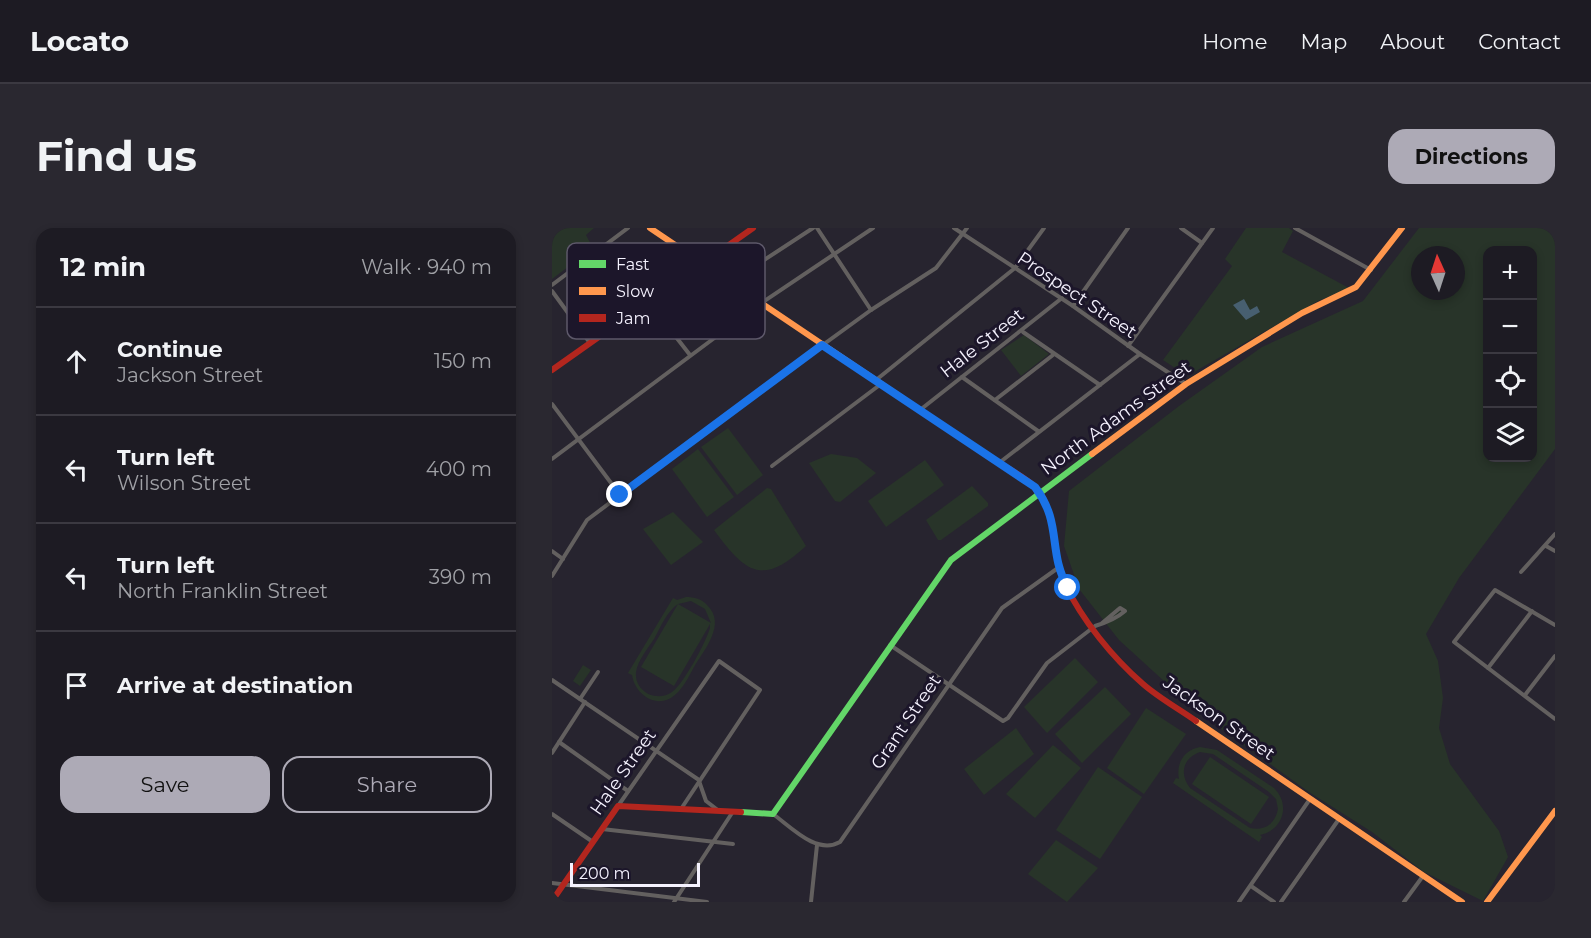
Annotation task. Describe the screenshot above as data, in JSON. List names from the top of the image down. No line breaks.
{"streets":{"street":["Prospect Street","Hale Street","North Adams Street","Jackson Street","Grant Street"]},"crossings":[["Prospect Street","Hale Street"],["Prospect Street","North Adams Street"],["North Adams Street","Jackson Street"],["Jackson Street","Grant Street"]],"legend":["Fast","Slow","Jam"],"scale_bar":"200 m","north":"top","page":{"header":"Locato","nav":["Home","Map","About","Contact"],"buttons":["Directions",["Save","Share"]],"title":"Find us","heading":["12 min","Walk · 940 m"],"map_buttons":["+","−"],"list":[["Continue","Jackson Street","150 m"],["Turn left","Wilson Street","400 m"],["Turn left","North Franklin Street","390 m"],"Arrive at destination"],"scale":"200 m"}}
